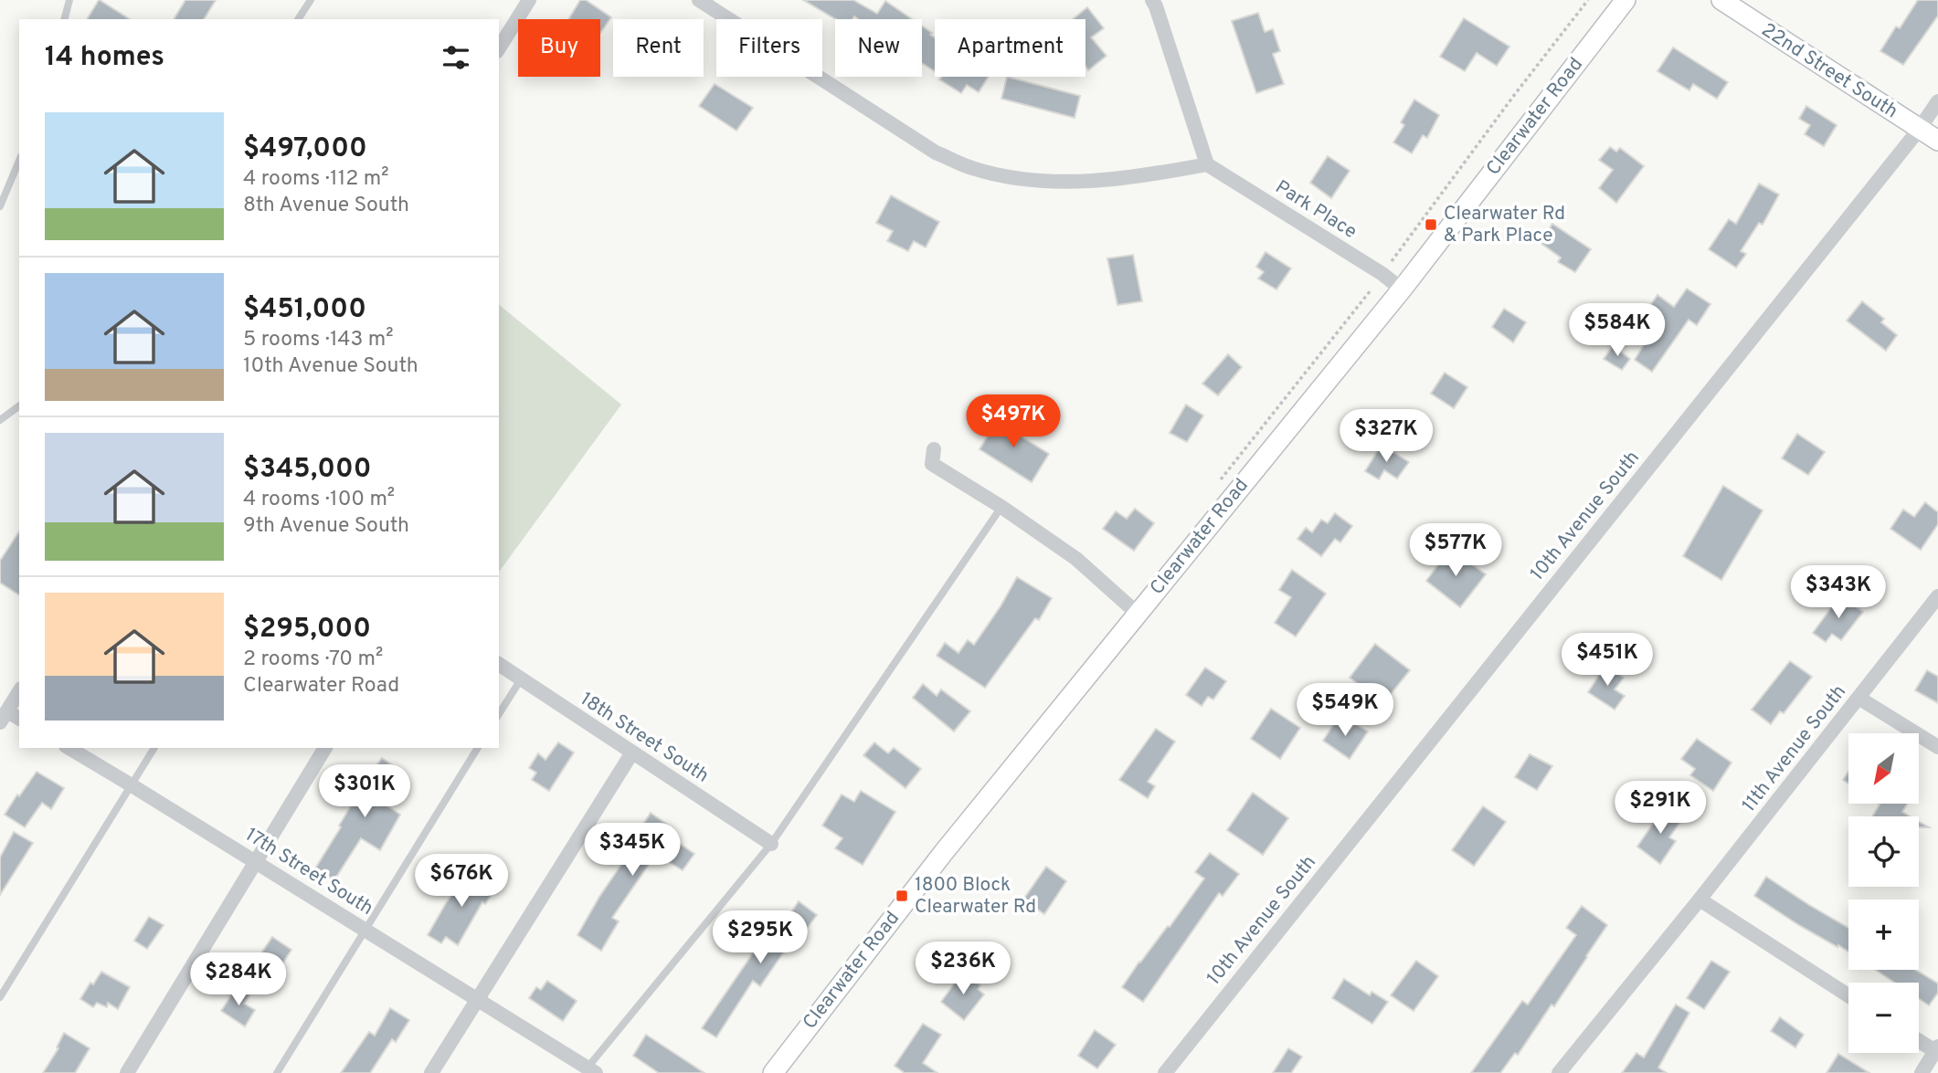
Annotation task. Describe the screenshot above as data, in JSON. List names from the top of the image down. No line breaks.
{"streets":{"street":["22nd Street South","Clearwater Road","Park Place","10th Avenue South","18th Street South","11th Avenue South","17th Street South"]},"crossings":[["22nd Street South","10th Avenue South"],["Clearwater Road","Park Place"]],"places":{"transit":["Clearwater Rd & Park Place","1800 Block Clearwater Rd"]},"north":"bottom left","page":{"chip":["Buy","Rent","Filters","New","Apartment"],"heading":"14 homes","list":[{"name":"$497,000","note":"4 rooms · 112 m² · 8th Avenue South"},{"name":"$451,000","note":"5 rooms · 143 m² · 10th Avenue South"},{"name":"$345,000","note":"4 rooms · 100 m² · 9th Avenue South"},{"name":"$295,000","note":"2 rooms · 70 m² · Clearwater Road"}],"price":["$584K","$497K","$327K","$577K","$343K","$451K","$549K","$301K","$291K","$345K","$676K","$295K","$236K","$284K"],"map_buttons":["+","−"]}}
